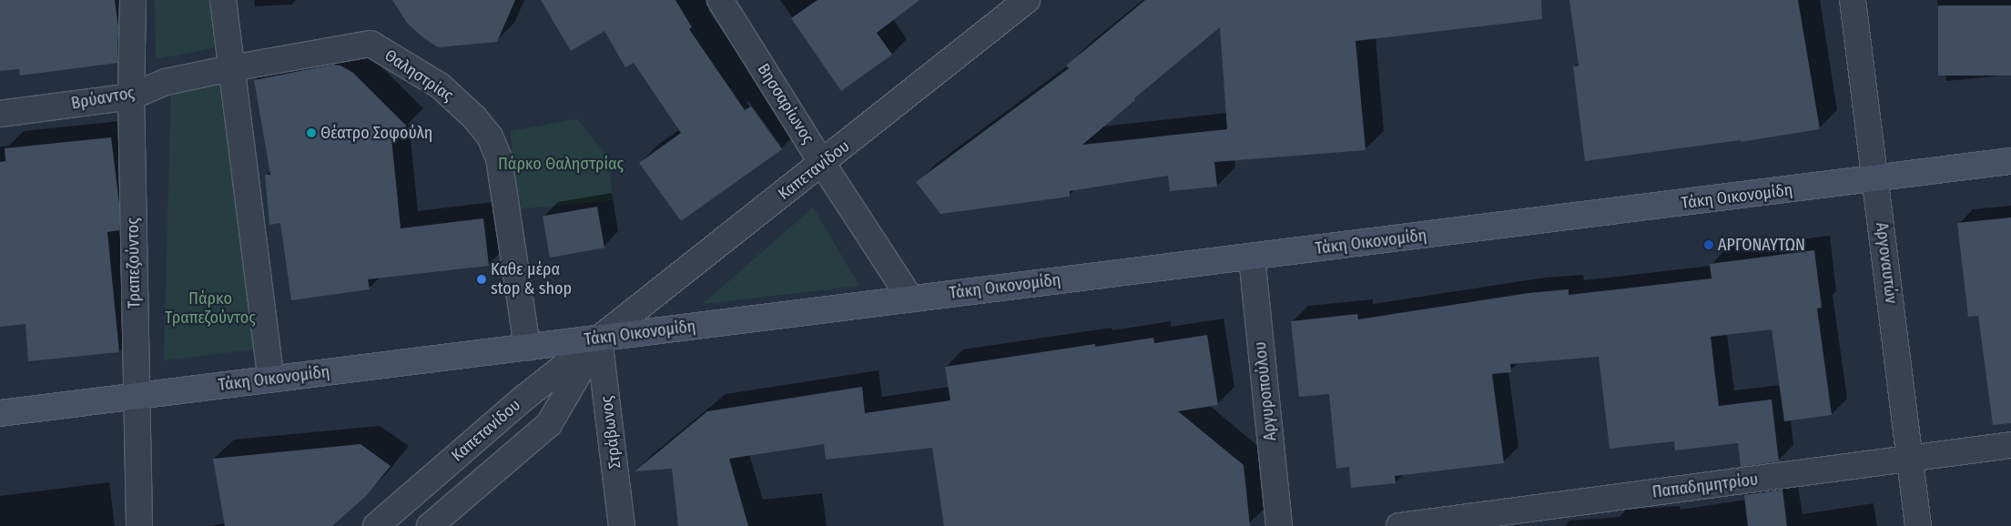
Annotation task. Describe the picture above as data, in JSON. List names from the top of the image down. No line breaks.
{"streets":{"main road":["Τάκη Οικονομίδη"],"street":["Θαληστρίας","Βρύαντος","Βησσαρίωνος","Καπετανίδου","Τραπεζούντος","Αργοναυτών","Αργυροπούλου","Στράβωνος","Παπαδημητρίου"]},"crossings":[["Θαληστρίας","Βρύαντος"],["Θαληστρίας","Τάκη Οικονομίδη"],["Βρύαντος","Τραπεζούντος"],["Βησσαρίωνος","Καπετανίδου"],["Βησσαρίωνος","Τάκη Οικονομίδη"],["Καπετανίδου","Τάκη Οικονομίδη"],["Καπετανίδου","Στράβωνος"],["Τάκη Οικονομίδη","Τραπεζούντος"],["Τάκη Οικονομίδη","Αργοναυτών"],["Τάκη Οικονομίδη","Αργυροπούλου"],["Τάκη Οικονομίδη","Στράβωνος"],["Αργοναυτών","Παπαδημητρίου"]],"parks":["Πάρκο Θαληστρίας","Πάρκο Τραπεζούντος"],"places":["Θέατρο Σοφούλη","ΑΡΓΟΝΑΥΤΩΝ","Καθε μέρα stop & shop"]}
